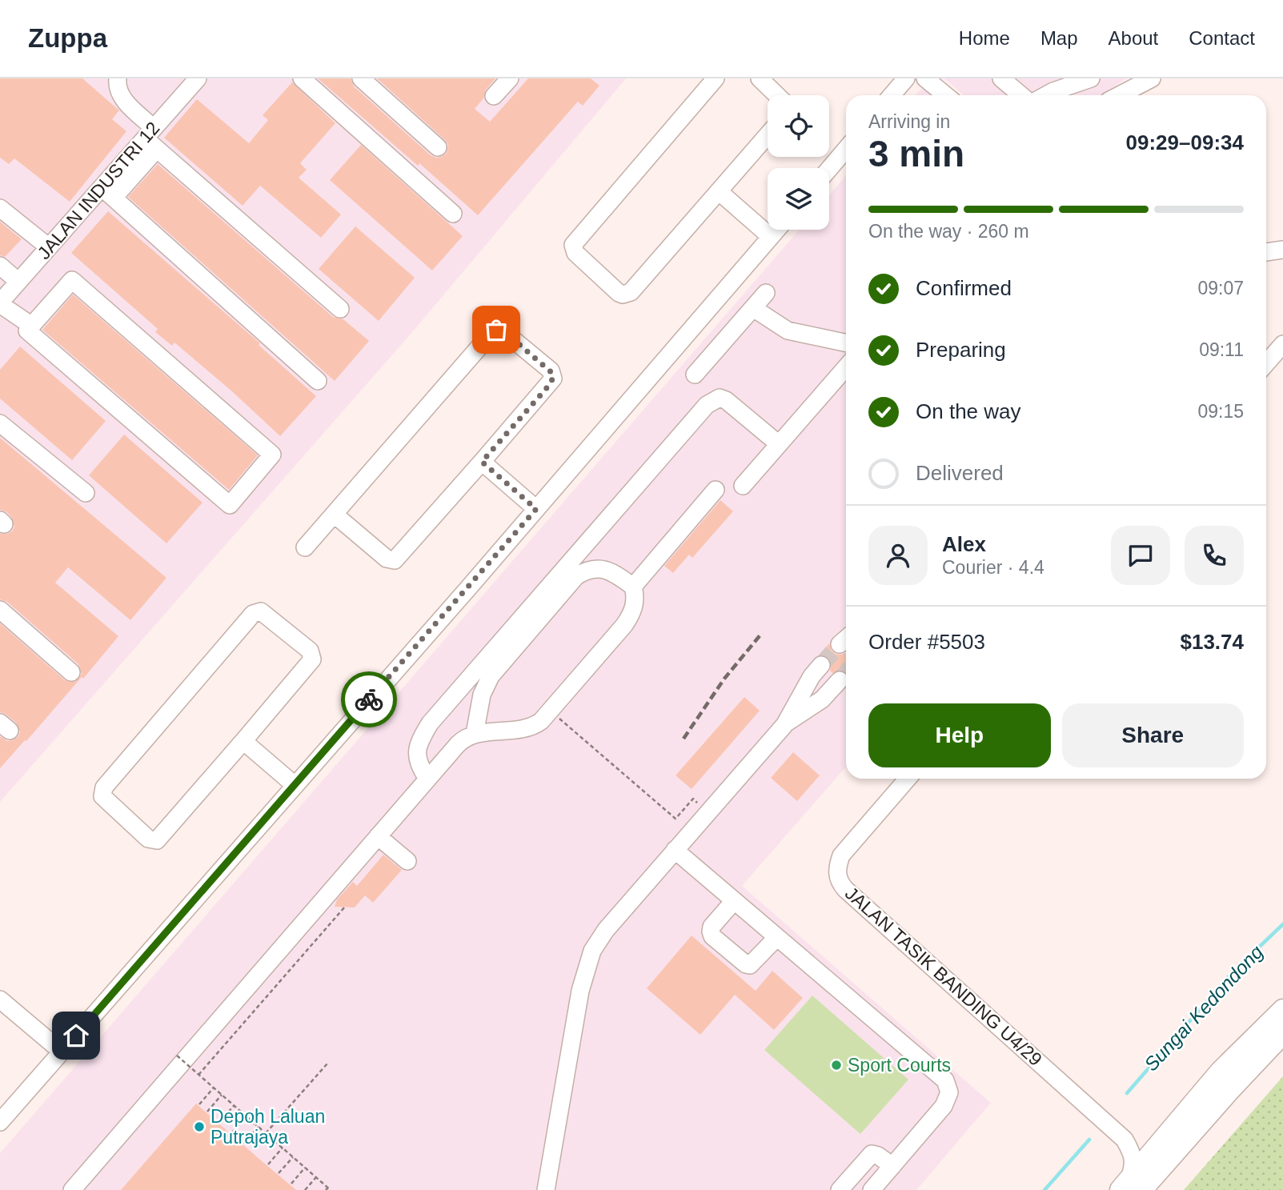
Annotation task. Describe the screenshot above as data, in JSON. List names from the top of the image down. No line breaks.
{"streets":{"street":["JALAN INDUSTRI 12","JALAN TASIK BANDING U4/29"]},"water":["Sungai Kedondong"],"places":["Sport Courts","Depoh Laluan Putrajaya"],"page":{"header":"Zuppa","nav":["Home","Map","About","Contact"],"heading":["3 min","Arriving in","09:29–09:34"],"panel":["Alex","Courier · 4.4","Order #5503","$13.74"],"bar":"On the way · 260 m","list":[["Confirmed","09:07"],["Preparing","09:11"],["On the way","09:15"],"Delivered"],"buttons":["Help","Share"]}}
